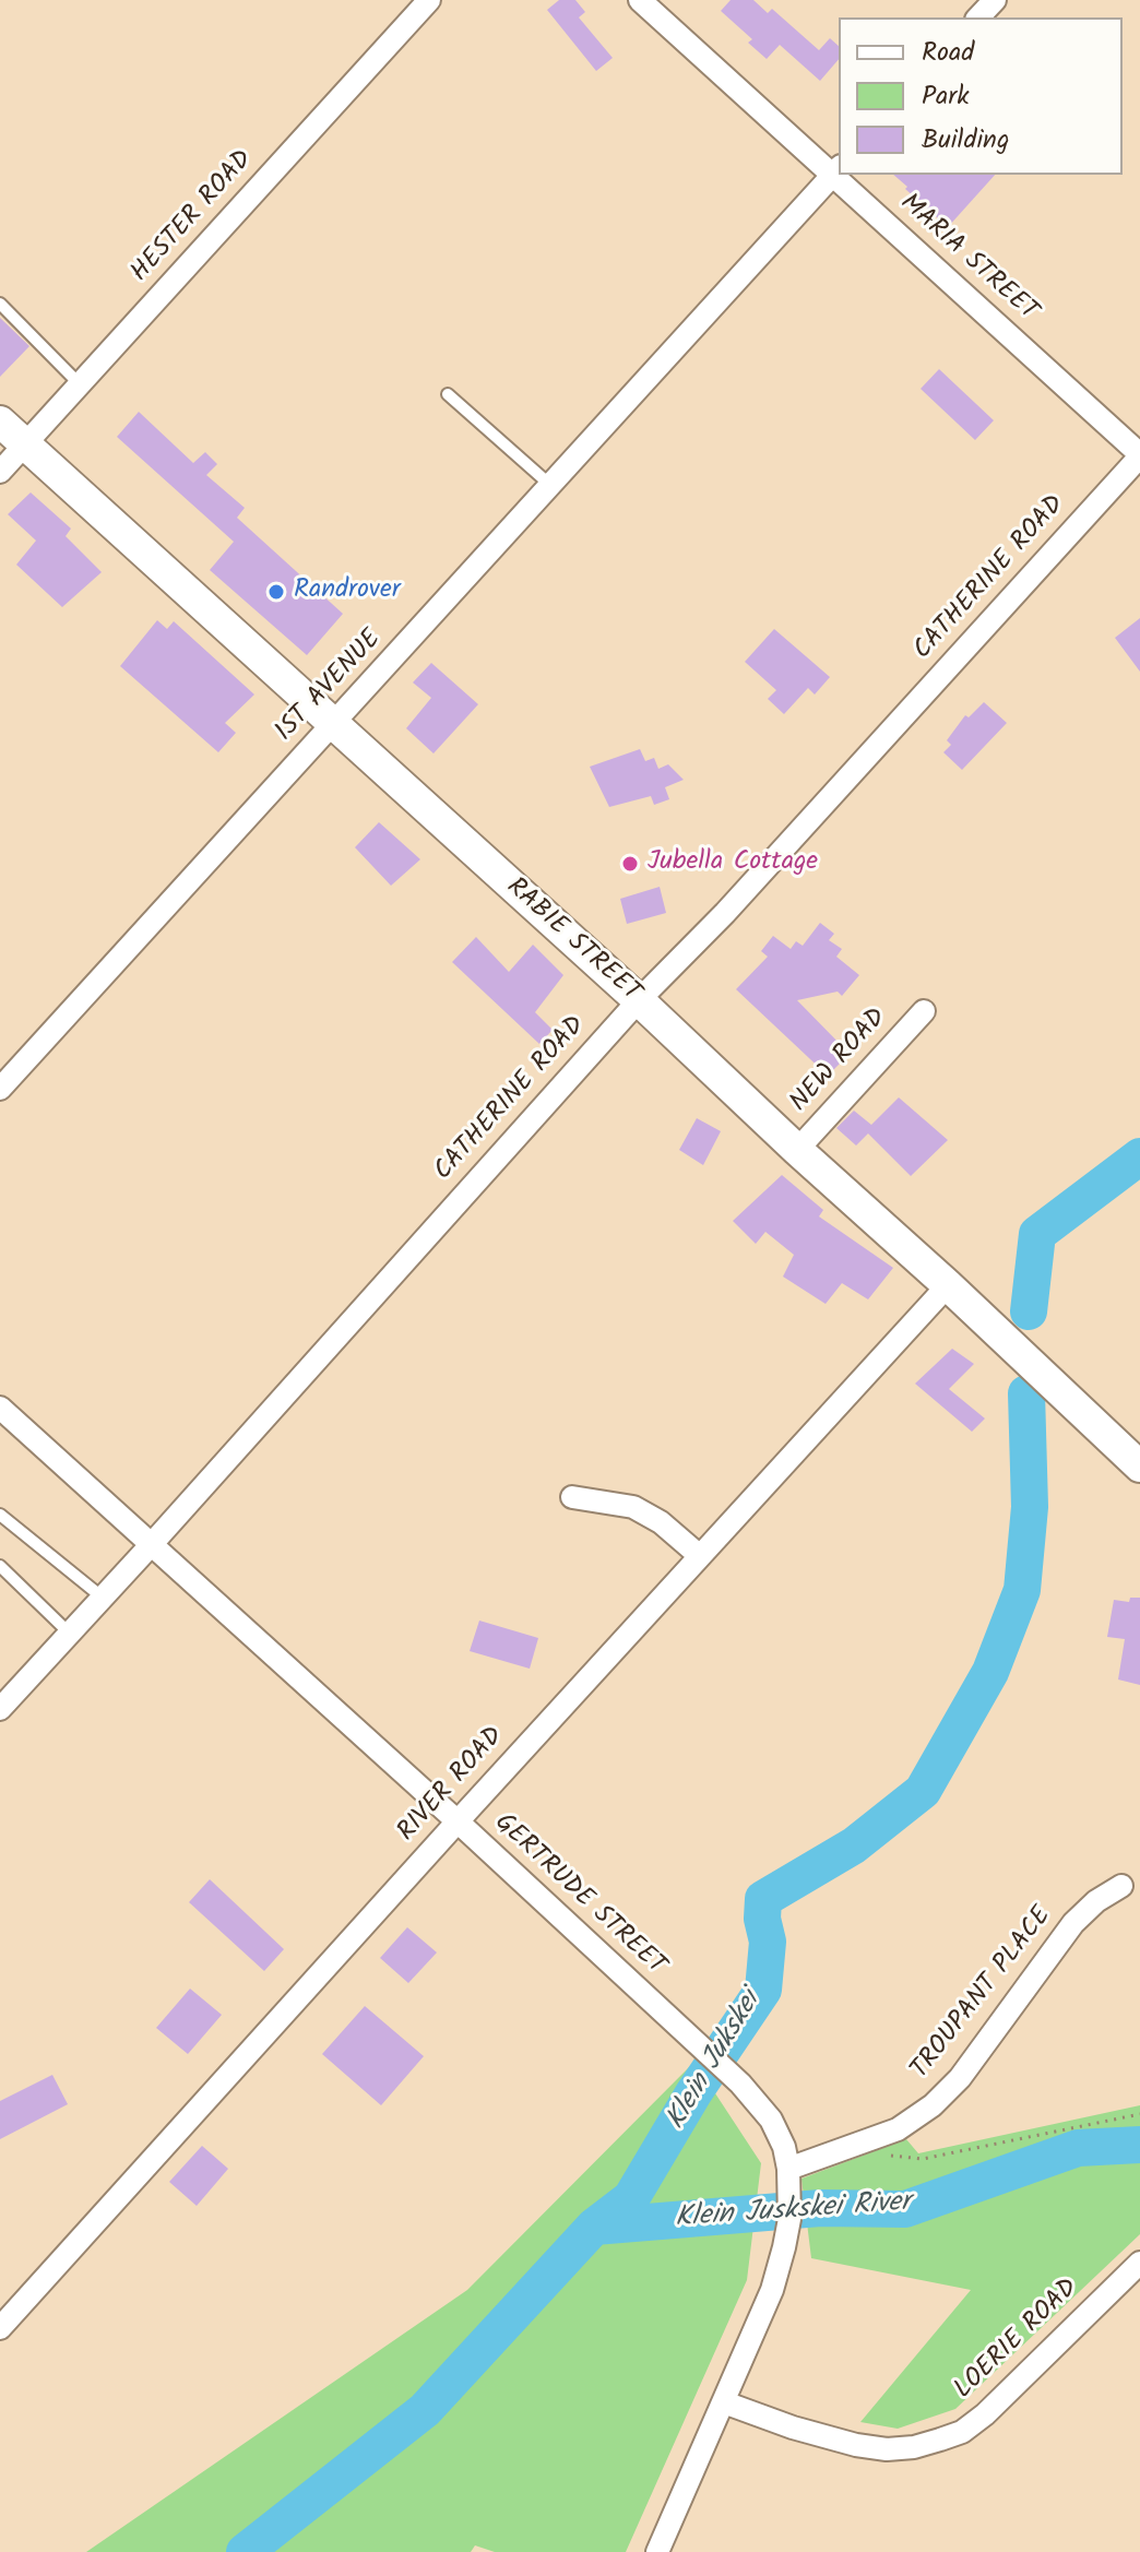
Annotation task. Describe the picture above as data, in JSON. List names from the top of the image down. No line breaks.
{"streets":{"street":["HESTER ROAD","MARIA STREET","CATHERINE ROAD","1ST AVENUE","RABIE STREET","NEW ROAD","RIVER ROAD","GERTRUDE STREET","TROUPANT PLACE","LOERIE ROAD"]},"crossings":[["HESTER ROAD","RABIE STREET"],["MARIA STREET","CATHERINE ROAD"],["MARIA STREET","1ST AVENUE"],["CATHERINE ROAD","RABIE STREET"],["CATHERINE ROAD","GERTRUDE STREET"],["1ST AVENUE","RABIE STREET"],["RABIE STREET","NEW ROAD"],["RABIE STREET","RIVER ROAD"],["RIVER ROAD","GERTRUDE STREET"],["GERTRUDE STREET","TROUPANT PLACE"],["GERTRUDE STREET","LOERIE ROAD"]],"water":["Klein Jukskei","Klein Juskskei River"],"places":["Randrover","Jubella Cottage"],"legend":["Road","Park","Building"]}
